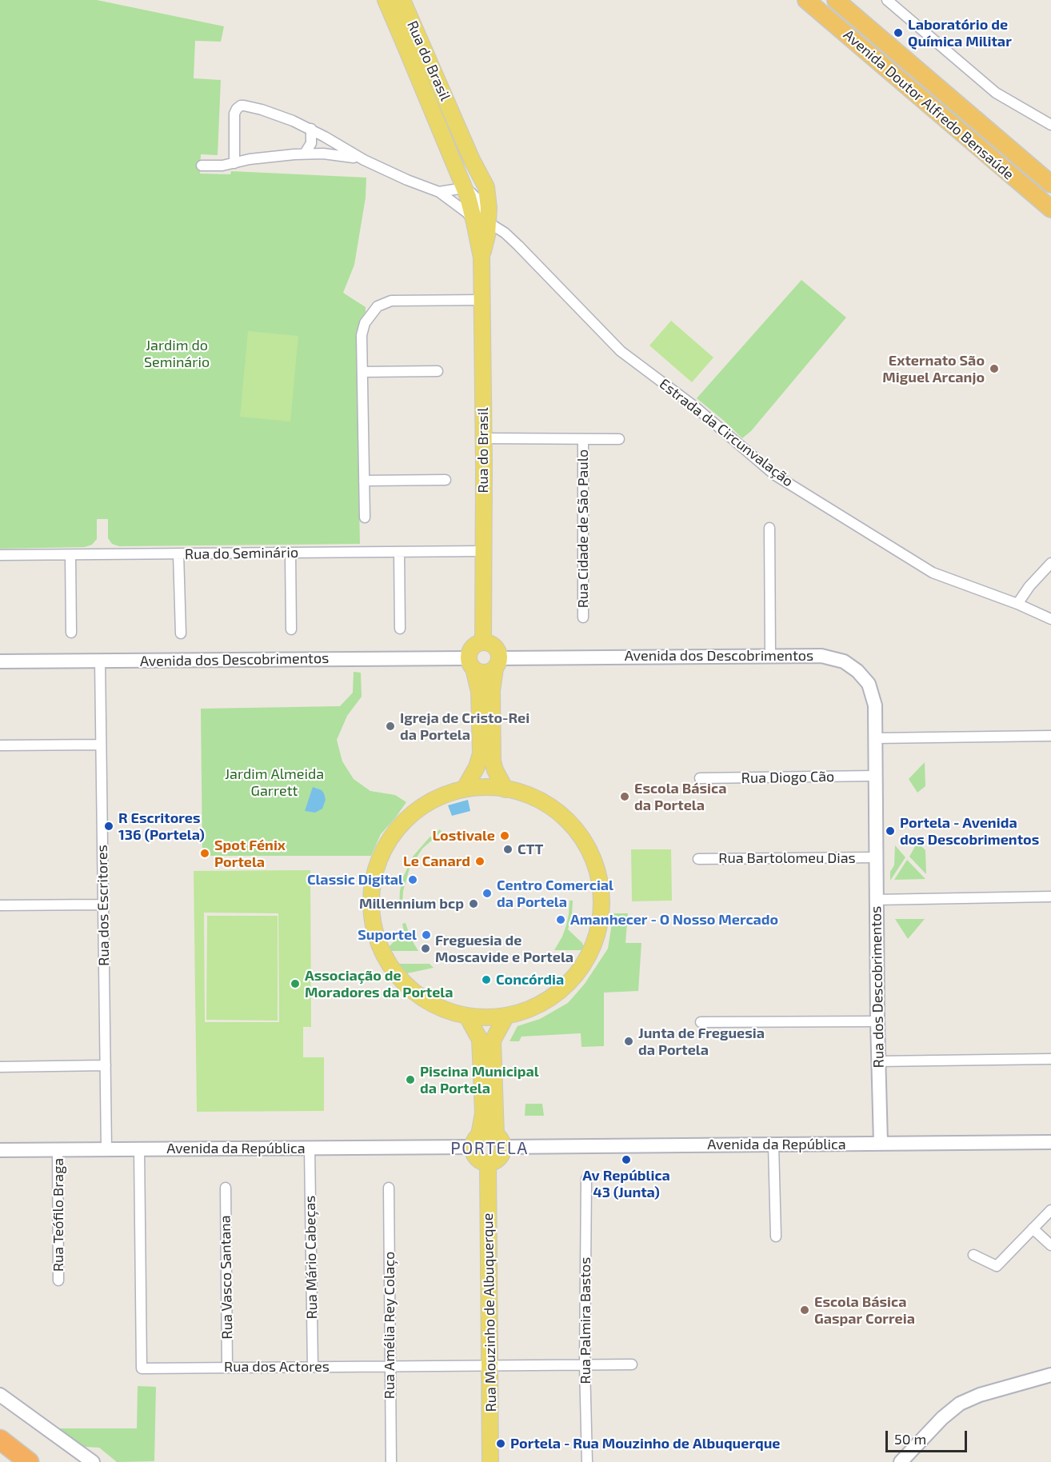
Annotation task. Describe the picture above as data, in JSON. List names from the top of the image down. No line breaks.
{"streets":{"highway":["Avenida Doutor Alfredo Bensaúde"],"main road":["Rua do Brasil","Rua Mouzinho de Albuquerque"],"street":["Estrada da Circunvalação","Rua Cidade de São Paulo","Rua do Seminário","Avenida dos Descobrimentos","Rua Diogo Cão","Rua Bartolomeu Dias","Rua dos Escritores","Rua dos Descobrimentos","Avenida da República","Rua Teófilo Braga","Rua Mário Cabeças","Rua Vasco Santana","Rua Palmira Bastos","Rua Amélia Rey Colaço","Rua dos Actores"]},"crossings":[["Rua do Brasil","Estrada da Circunvalação"],["Rua do Brasil","Rua Cidade de São Paulo"],["Rua do Brasil","Rua do Seminário"],["Rua do Brasil","Avenida dos Descobrimentos"],["Avenida dos Descobrimentos","Rua Diogo Cão"],["Avenida dos Descobrimentos","Rua dos Escritores"],["Avenida dos Descobrimentos","Rua dos Descobrimentos"],["Rua Bartolomeu Dias","Rua dos Descobrimentos"],["Rua dos Escritores","Avenida da República"],["Rua dos Descobrimentos","Avenida da República"],["Avenida da República","Rua Teófilo Braga"],["Avenida da República","Rua Mário Cabeças"],["Avenida da República","Rua Mouzinho de Albuquerque"],["Avenida da República","Rua dos Actores"],["Rua Mário Cabeças","Rua dos Actores"],["Rua Vasco Santana","Rua dos Actores"],["Rua Mouzinho de Albuquerque","Rua dos Actores"],["Rua Palmira Bastos","Rua dos Actores"],["Rua Amélia Rey Colaço","Rua dos Actores"]],"districts":["PORTELA"],"parks":["Jardim do Seminário","Jardim Almeida Garrett"],"places":["Laboratório de Química Militar","Externato São Miguel Arcanjo","Igreja de Cristo-Rei da Portela","Escola Básica da Portela","R Escritores 136 (Portela)","Portela - Avenida dos Descobrimentos","Lostivale","CTT","Spot Fénix Portela","Le Canard","Classic Digital","Centro Comercial da Portela","Millennium bcp","Amanhecer - O Nosso Mercado","Suportel","Freguesia de Moscavide e Portela","Concórdia","Associação de Moradores da Portela","Junta de Freguesia da Portela","Piscina Municipal da Portela","Av República 43 (Junta)","Escola Básica Gaspar Correia","Portela - Rua Mouzinho de Albuquerque"],"scale_bar":"50 m"}
